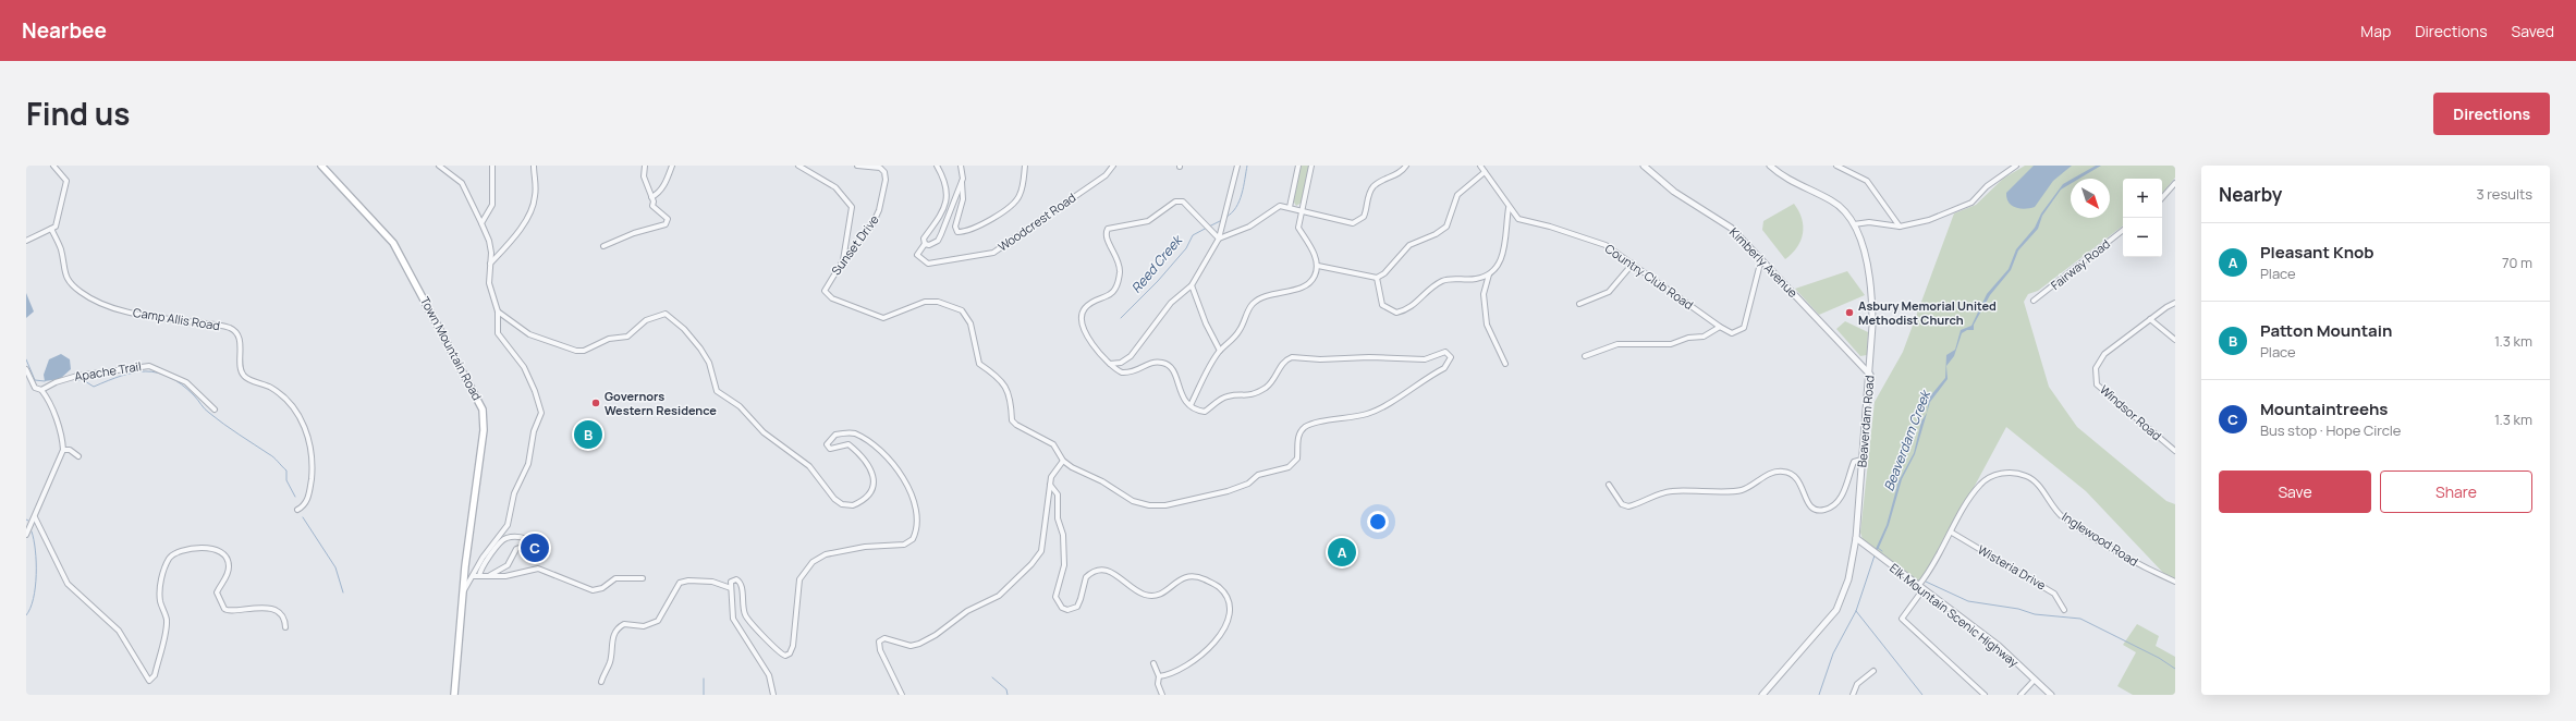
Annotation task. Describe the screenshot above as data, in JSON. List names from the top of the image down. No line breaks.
{"streets":{"main road":["Town Mountain Road"],"street":["Woodcrest Road","Sunset Drive","Kimberly Avenue","Fairway Road","Country Club Road","Camp Allis Road","Apache Trail","Windsor Road","Beaverdam Road","Inglewood Road","Wisteria Drive","Elk Mountain Scenic Highway"]},"crossings":[["Kimberly Avenue","Country Club Road"],["Kimberly Avenue","Beaverdam Road"],["Beaverdam Road","Elk Mountain Scenic Highway"],["Inglewood Road","Wisteria Drive"],["Inglewood Road","Elk Mountain Scenic Highway"]],"water":["Reed Creek","Beaverdam Creek"],"places":["Asbury Memorial United Methodist Church","Governors Western Residence"],"north":"bottom right","page":{"header":"Nearbee","nav":["Map","Directions","Saved"],"title":"Find us","buttons":["Directions",["Save","Share"]],"heading":["Nearby","3 results"],"map_buttons":["+","−"],"list":[{"mark":"A","name":"Pleasant Knob","note":"Place","value":"70 m"},{"mark":"B","name":"Patton Mountain","note":"Place","value":"1.3 km"},{"mark":"C","name":"Mountaintreehs","note":"Bus stop · Hope Circle","value":"1.3 km"}],"pins":["B","C","A"]}}
